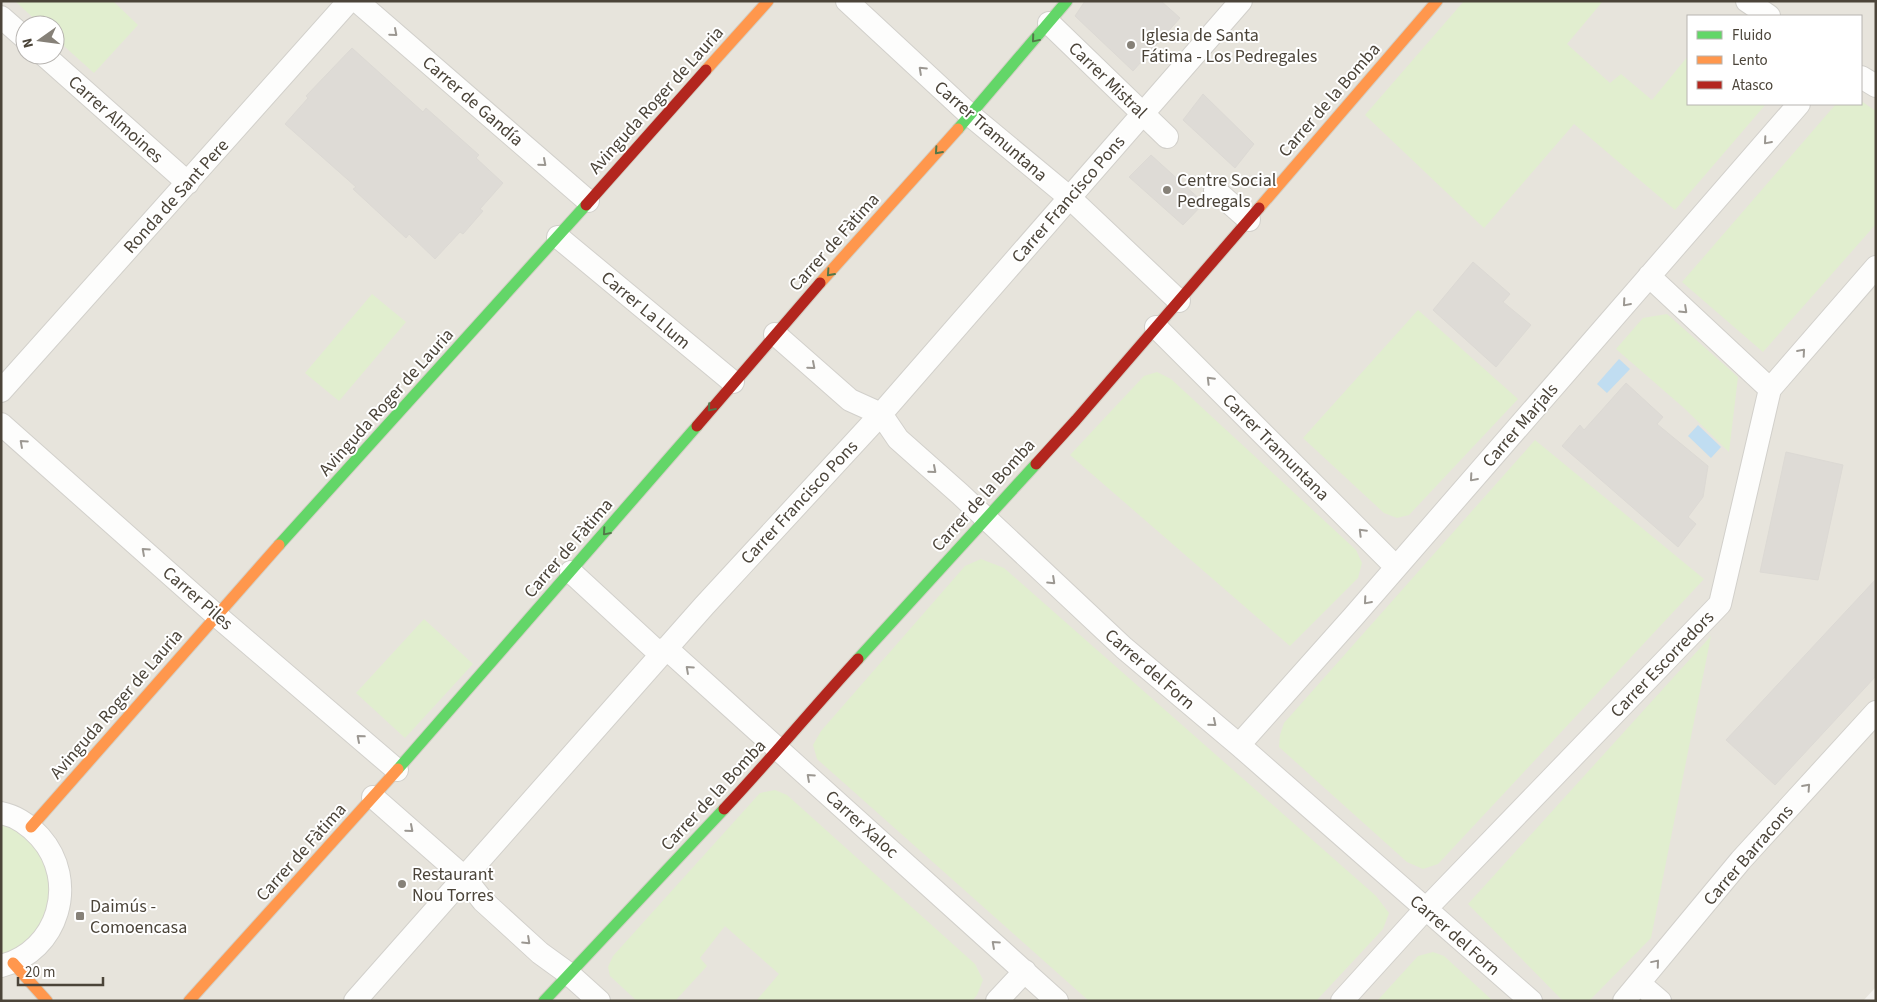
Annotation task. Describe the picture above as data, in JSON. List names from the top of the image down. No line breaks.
{"streets":{"street":["Carrer Mistral","Avinguda Roger de Lauria","Carrer de la Bomba","Carrer de Gandía","Carrer Almoines","Carrer Tramuntana","Ronda de Sant Pere","Carrer Francisco Pons","Carrer de Fàtima","Carrer La Llum","Carrer Marjals","Carrer Piles","Carrer Escorredors","Carrer del Forn","Carrer Xaloc","Carrer Barracons"]},"crossings":[["Carrer Mistral","Carrer Francisco Pons"],["Carrer Mistral","Carrer de Fàtima"],["Avinguda Roger de Lauria","Carrer de Gandía"],["Avinguda Roger de Lauria","Carrer La Llum"],["Avinguda Roger de Lauria","Carrer Piles"],["Carrer de la Bomba","Carrer Tramuntana"],["Carrer de la Bomba","Carrer del Forn"],["Carrer de la Bomba","Carrer Xaloc"],["Carrer Almoines","Ronda de Sant Pere"],["Carrer Tramuntana","Carrer Francisco Pons"],["Carrer Tramuntana","Carrer de Fàtima"],["Carrer Tramuntana","Carrer Marjals"],["Carrer Francisco Pons","Carrer del Forn"],["Carrer Francisco Pons","Carrer Xaloc"],["Carrer de Fàtima","Carrer La Llum"],["Carrer de Fàtima","Carrer Piles"],["Carrer de Fàtima","Carrer Xaloc"],["Carrer Marjals","Carrer del Forn"],["Carrer Escorredors","Carrer del Forn"]],"one_way":["Carrer de Gandía","Carrer Tramuntana","Carrer de Fàtima","Carrer Marjals","Carrer Piles","Carrer del Forn","Carrer Xaloc","Carrer Barracons"],"places":{"other":["Iglesia de Santa Fátima - Los Pedregales","Centre Social Pedregals","Restaurant Nou Torres"],"transit":["Daimús - Comoencasa"]},"legend":["Fluido","Lento","Atasco"],"scale_bar":"20 m","north":"left"}
